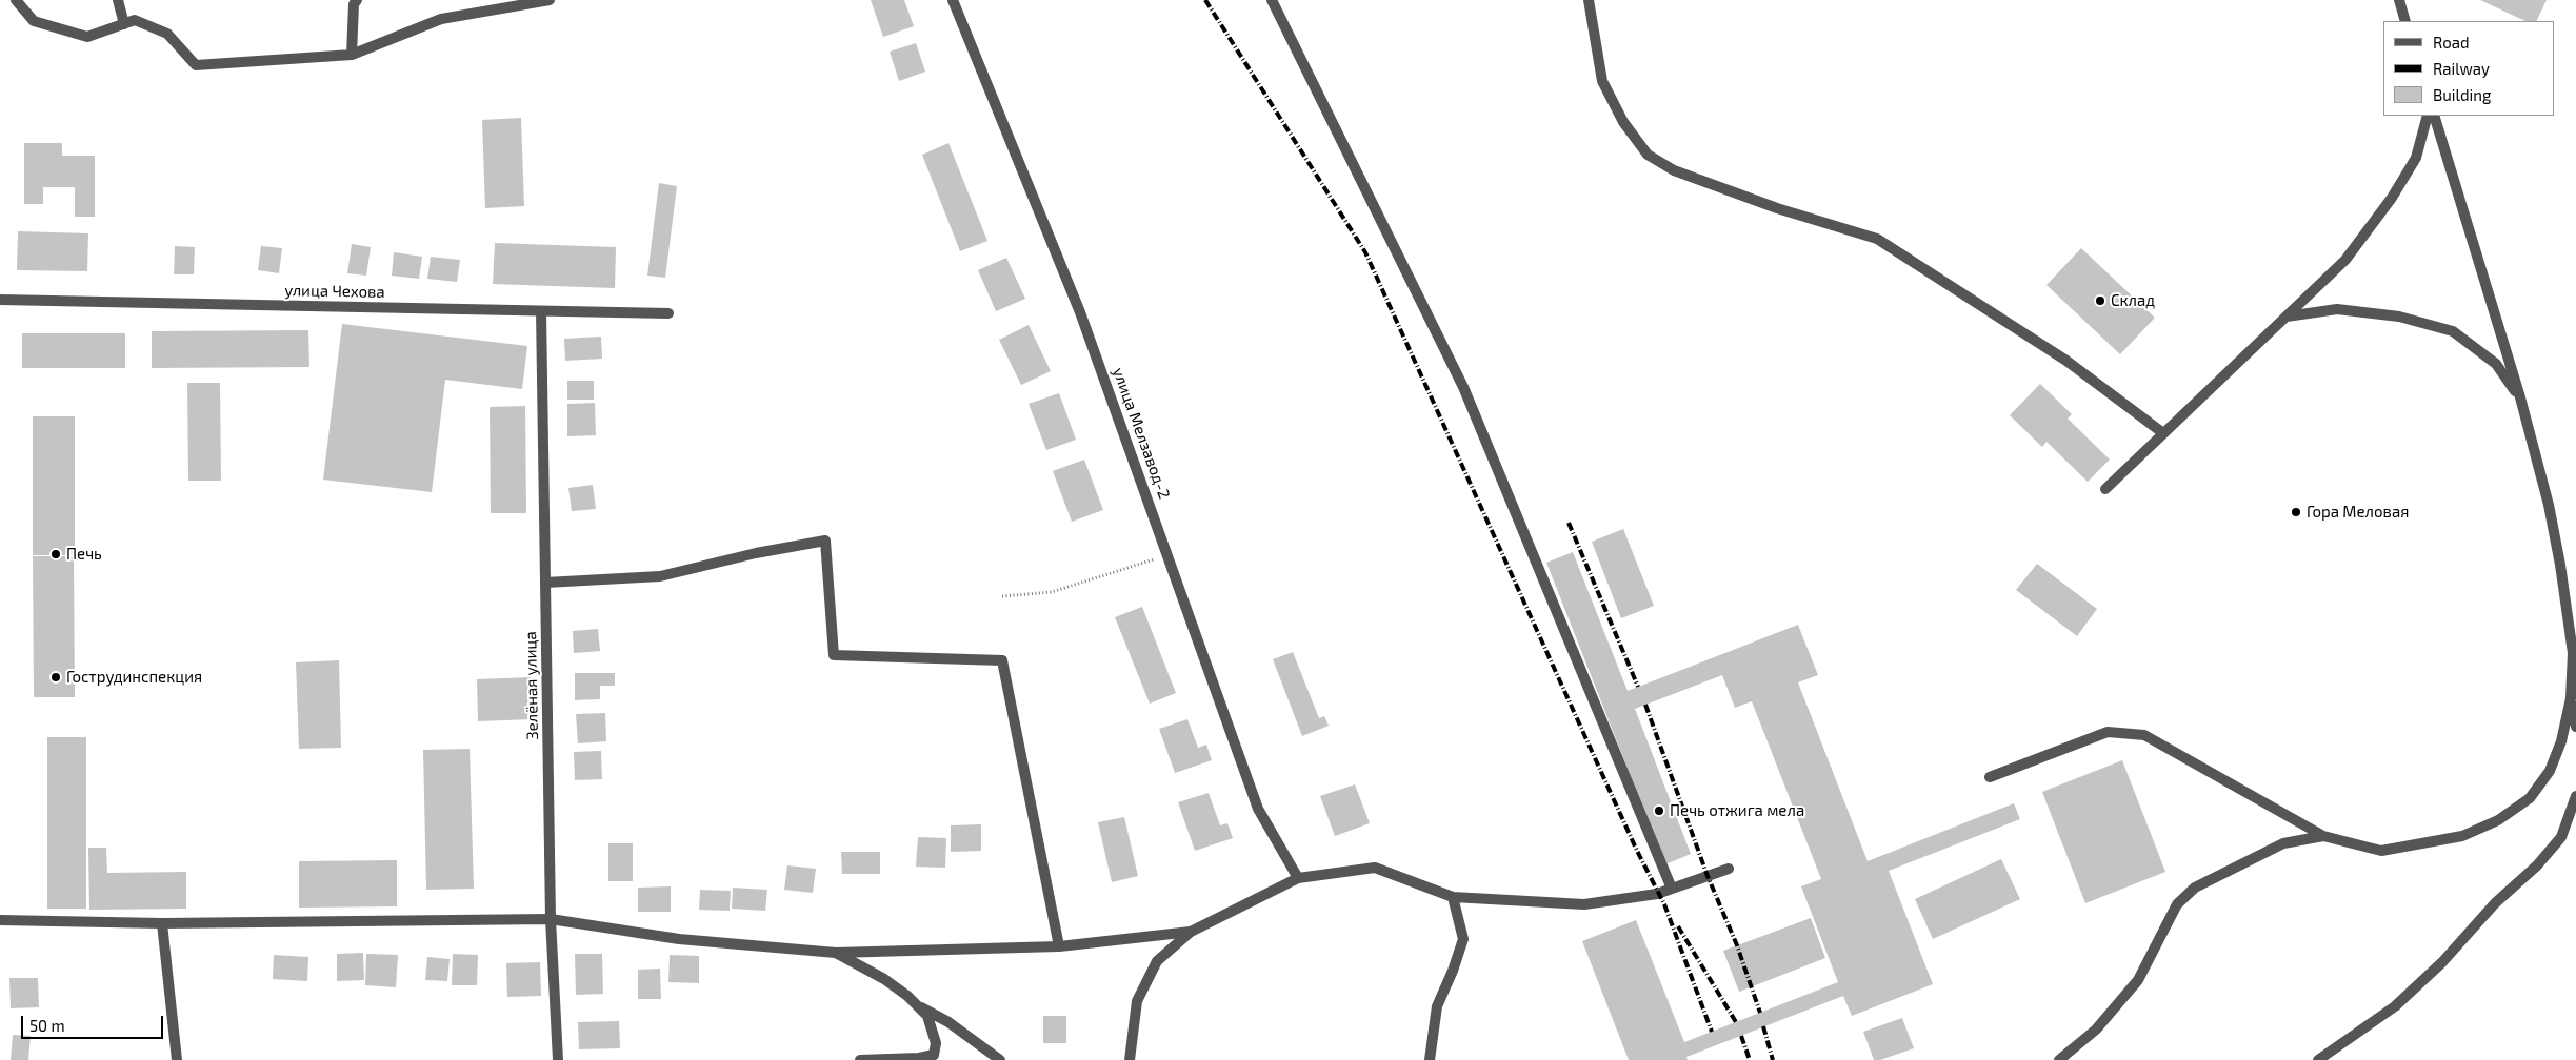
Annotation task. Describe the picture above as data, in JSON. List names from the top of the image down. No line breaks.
{"streets":{"street":["улица Чехова","улица Мелзавод-2","Зелёная улица"]},"crossings":[["улица Чехова","Зелёная улица"]],"places":["Склад","Гора Меловая","Печь","Гострудинспекция","Печь отжига мела"],"legend":["Road","Railway","Building"],"scale_bar":"50 m"}
